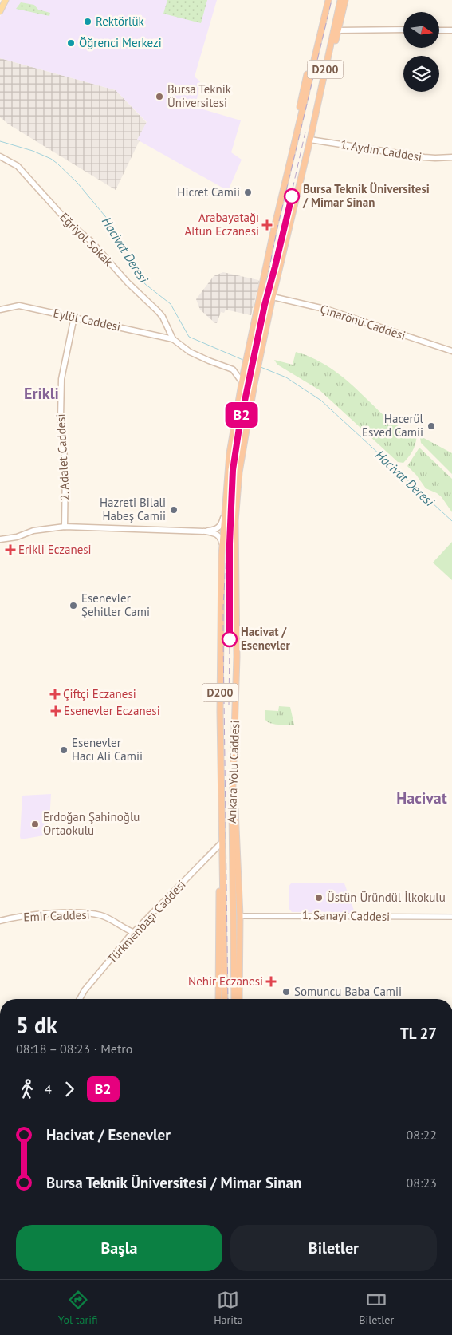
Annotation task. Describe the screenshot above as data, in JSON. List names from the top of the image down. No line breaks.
{"streets":{"highway":["D200","Ankara Yolu Caddesi"],"main road":["1. Aydın Caddesi","Eğriyol Sokak","Eylül Caddesi","Çınarönü Caddesi","2. Adalet Caddesi","Emir Caddesi","Türkmenbaşı Caddesi"],"street":["1. Sanayi Caddesi"]},"crossings":[["1. Aydın Caddesi","Ankara Yolu Caddesi"],["Eğriyol Sokak","Eylül Caddesi"],["Eğriyol Sokak","Ankara Yolu Caddesi"],["Eylül Caddesi","2. Adalet Caddesi"],["Çınarönü Caddesi","Ankara Yolu Caddesi"],["Ankara Yolu Caddesi","Türkmenbaşı Caddesi"],["Emir Caddesi","Türkmenbaşı Caddesi"]],"districts":["Erikli","Hacivat"],"water":["Hacivat Deresi"],"places":{"other":["Rektörlük","Öğrenci Merkezi","Bursa Teknik Üniversitesi","Hicret Camii","Bursa Teknik Üniversitesi / Mimar Sinan","Hacerül Esved Camii","Hazreti Bilali Habeş Camii","Esenevler Şehitler Cami","Hacivat / Esenevler","Esenevler Hacı Ali Camii","Erdoğan Şahinoğlu Ortaokulu","Üstün Üründül İlkokulu","Somuncu Baba Camii"],"health":["Arabayatağı Altun Eczanesi","Erikli Eczanesi","Çiftçi Eczanesi","Esenevler Eczanesi","Nehir Eczanesi"]},"lines":["metro line B2"],"north":"right","page":{"on_map":"B2","heading":["5 dk","08:18 – 08:23 · Metro","TL 27"],"legs":["4","B2"],"list":[{"name":"Hacivat / Esenevler","value":"08:22"},{"name":"Bursa Teknik Üniversitesi / Mimar Sinan","value":"08:23"}],"buttons":["Başla","Biletler"],"tabs":["Yol tarifi","Harita","Biletler"]}}
